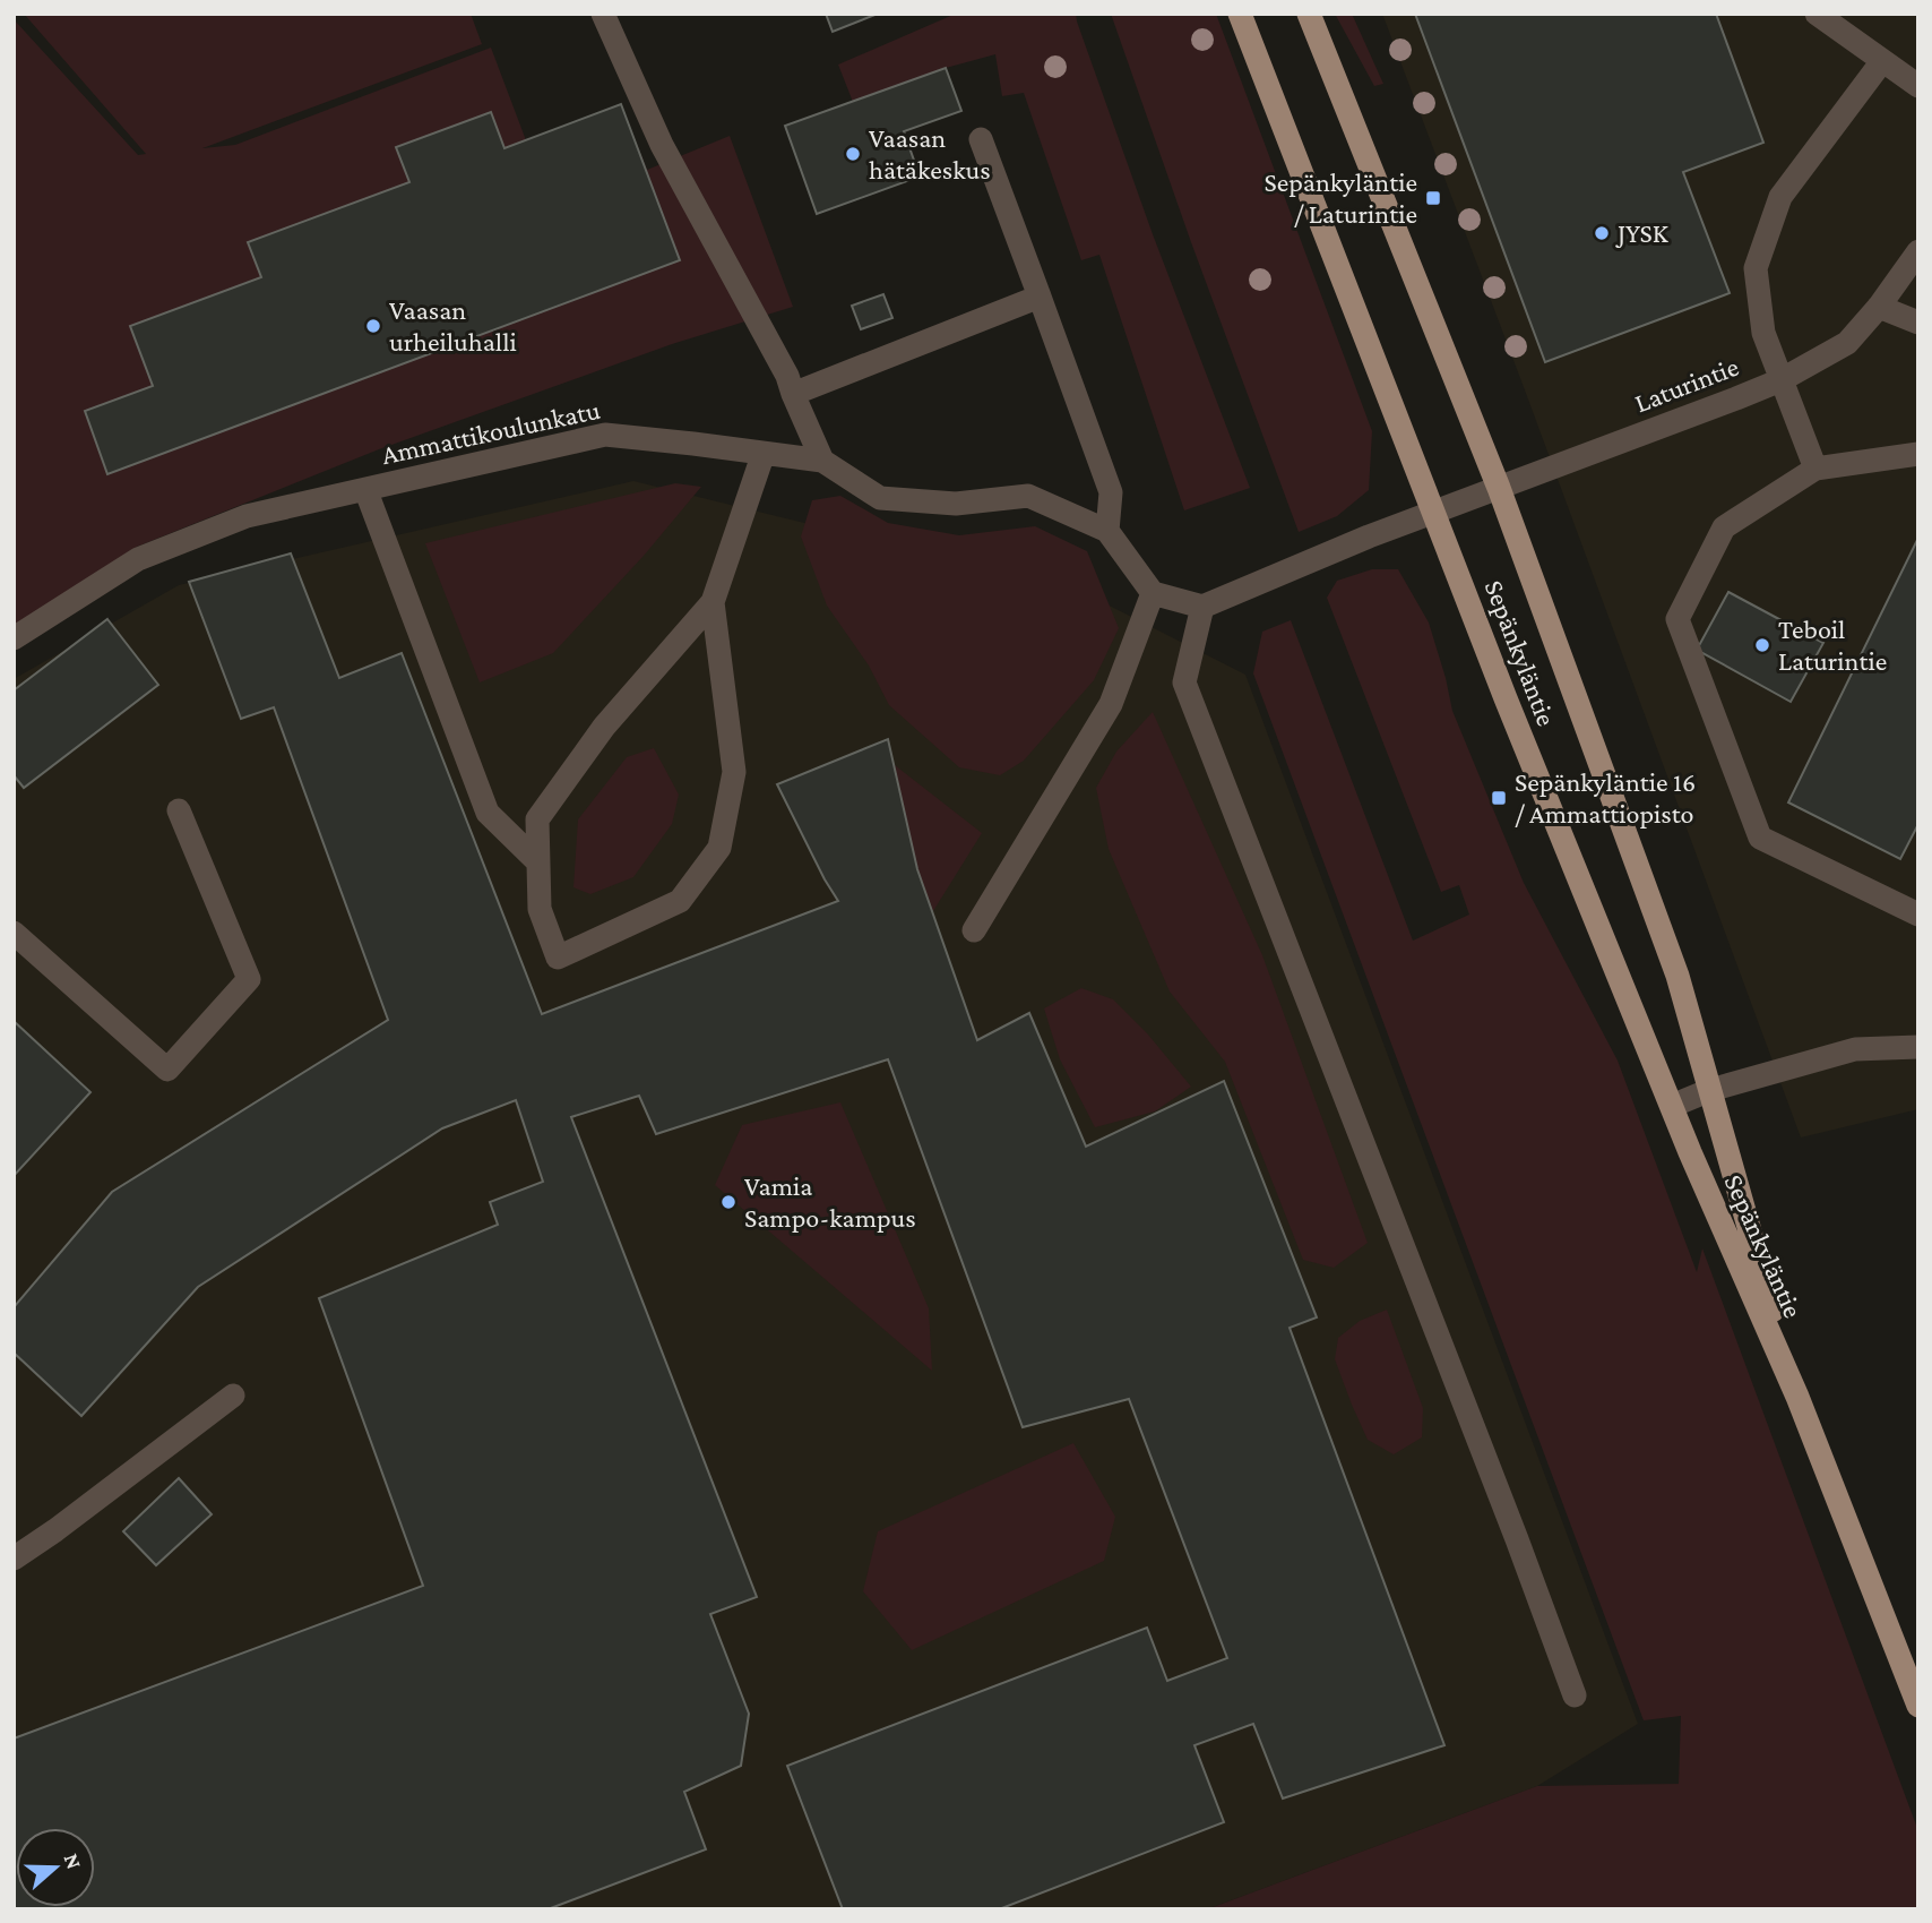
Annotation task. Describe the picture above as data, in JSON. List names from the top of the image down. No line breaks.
{"streets":{"main road":["Sepänkyläntie"],"street":["Laturintie","Ammattikoulunkatu"]},"crossings":[["Laturintie","Sepänkyläntie"]],"places":{"other":["Vaasan hätäkeskus","JYSK","Vaasan urheiluhalli","Teboil Laturintie","Vamia Sampo-kampus"],"transit":["Sepänkyläntie / Laturintie","Sepänkyläntie 16 / Ammattiopisto"]},"north":"right"}
